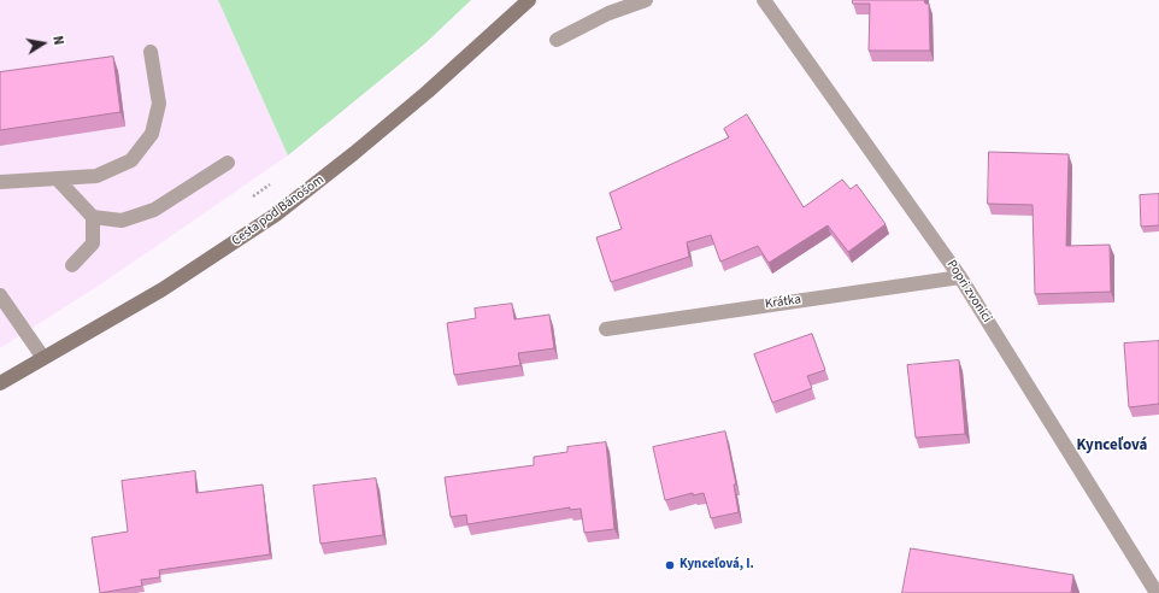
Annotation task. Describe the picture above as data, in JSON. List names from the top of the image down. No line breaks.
{"streets":{"street":["Cesta pod Bánošom","Popri zvonici","Krátka"]},"crossings":[["Popri zvonici","Krátka"]],"districts":["Kynceľová"],"places":["Kynceľová, I."],"north":"right"}
